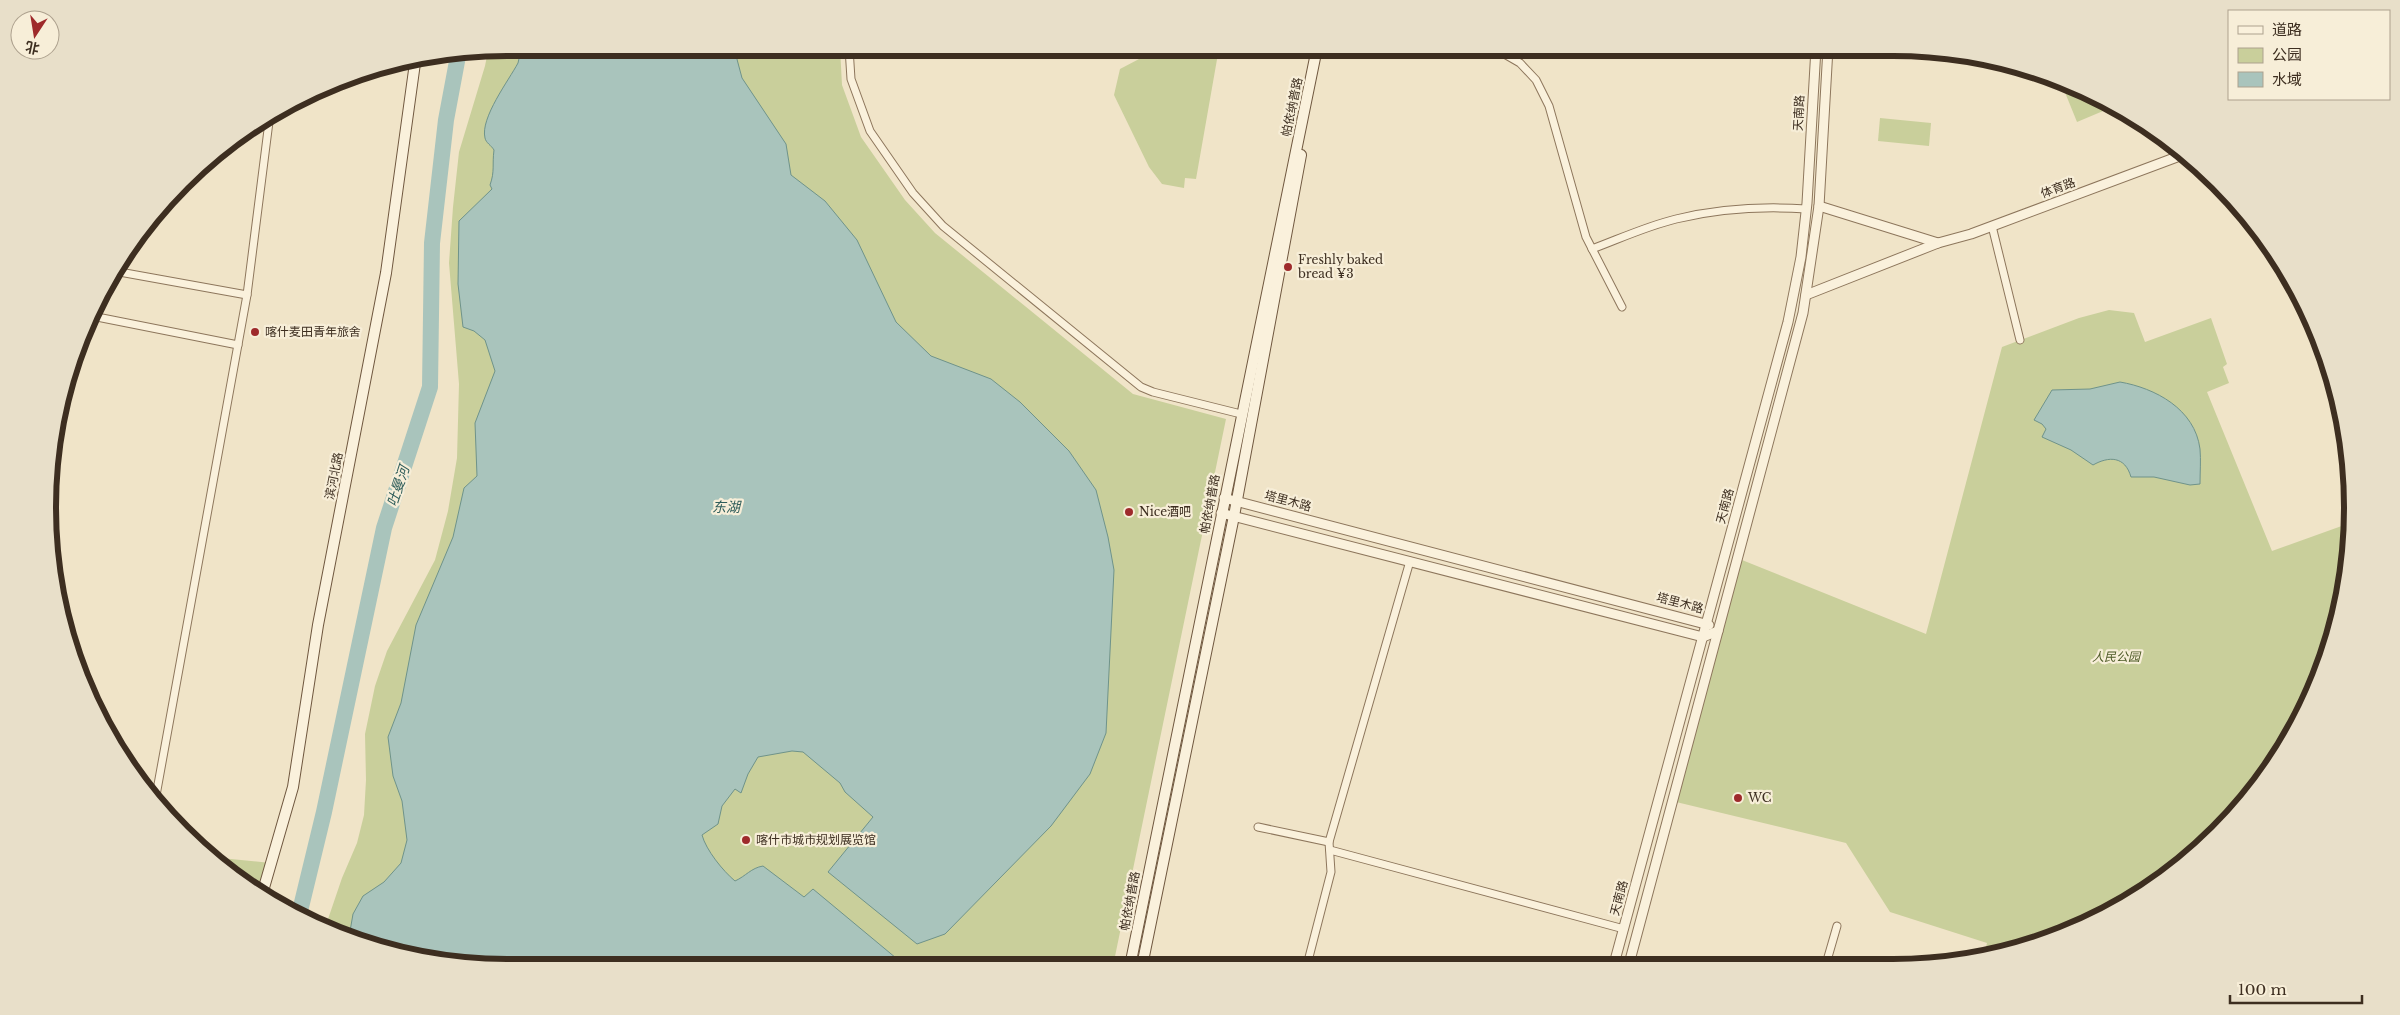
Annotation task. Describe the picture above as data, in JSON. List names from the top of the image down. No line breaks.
{"streets":{"main road":["帕依纳普路","滨河北路"],"street":["天南路","体育路","塔里木路"]},"crossings":[["帕依纳普路","塔里木路"],["天南路","体育路"],["天南路","塔里木路"]],"water":["吐曼河","东湖"],"parks":["人民公园"],"places":["Freshly baked bread ¥3","喀什麦田青年旅舍","Nice酒吧","WC","喀什市城市规划展览馆"],"legend":["道路","公园","水域"],"scale_bar":"100 m","north":"bottom"}
